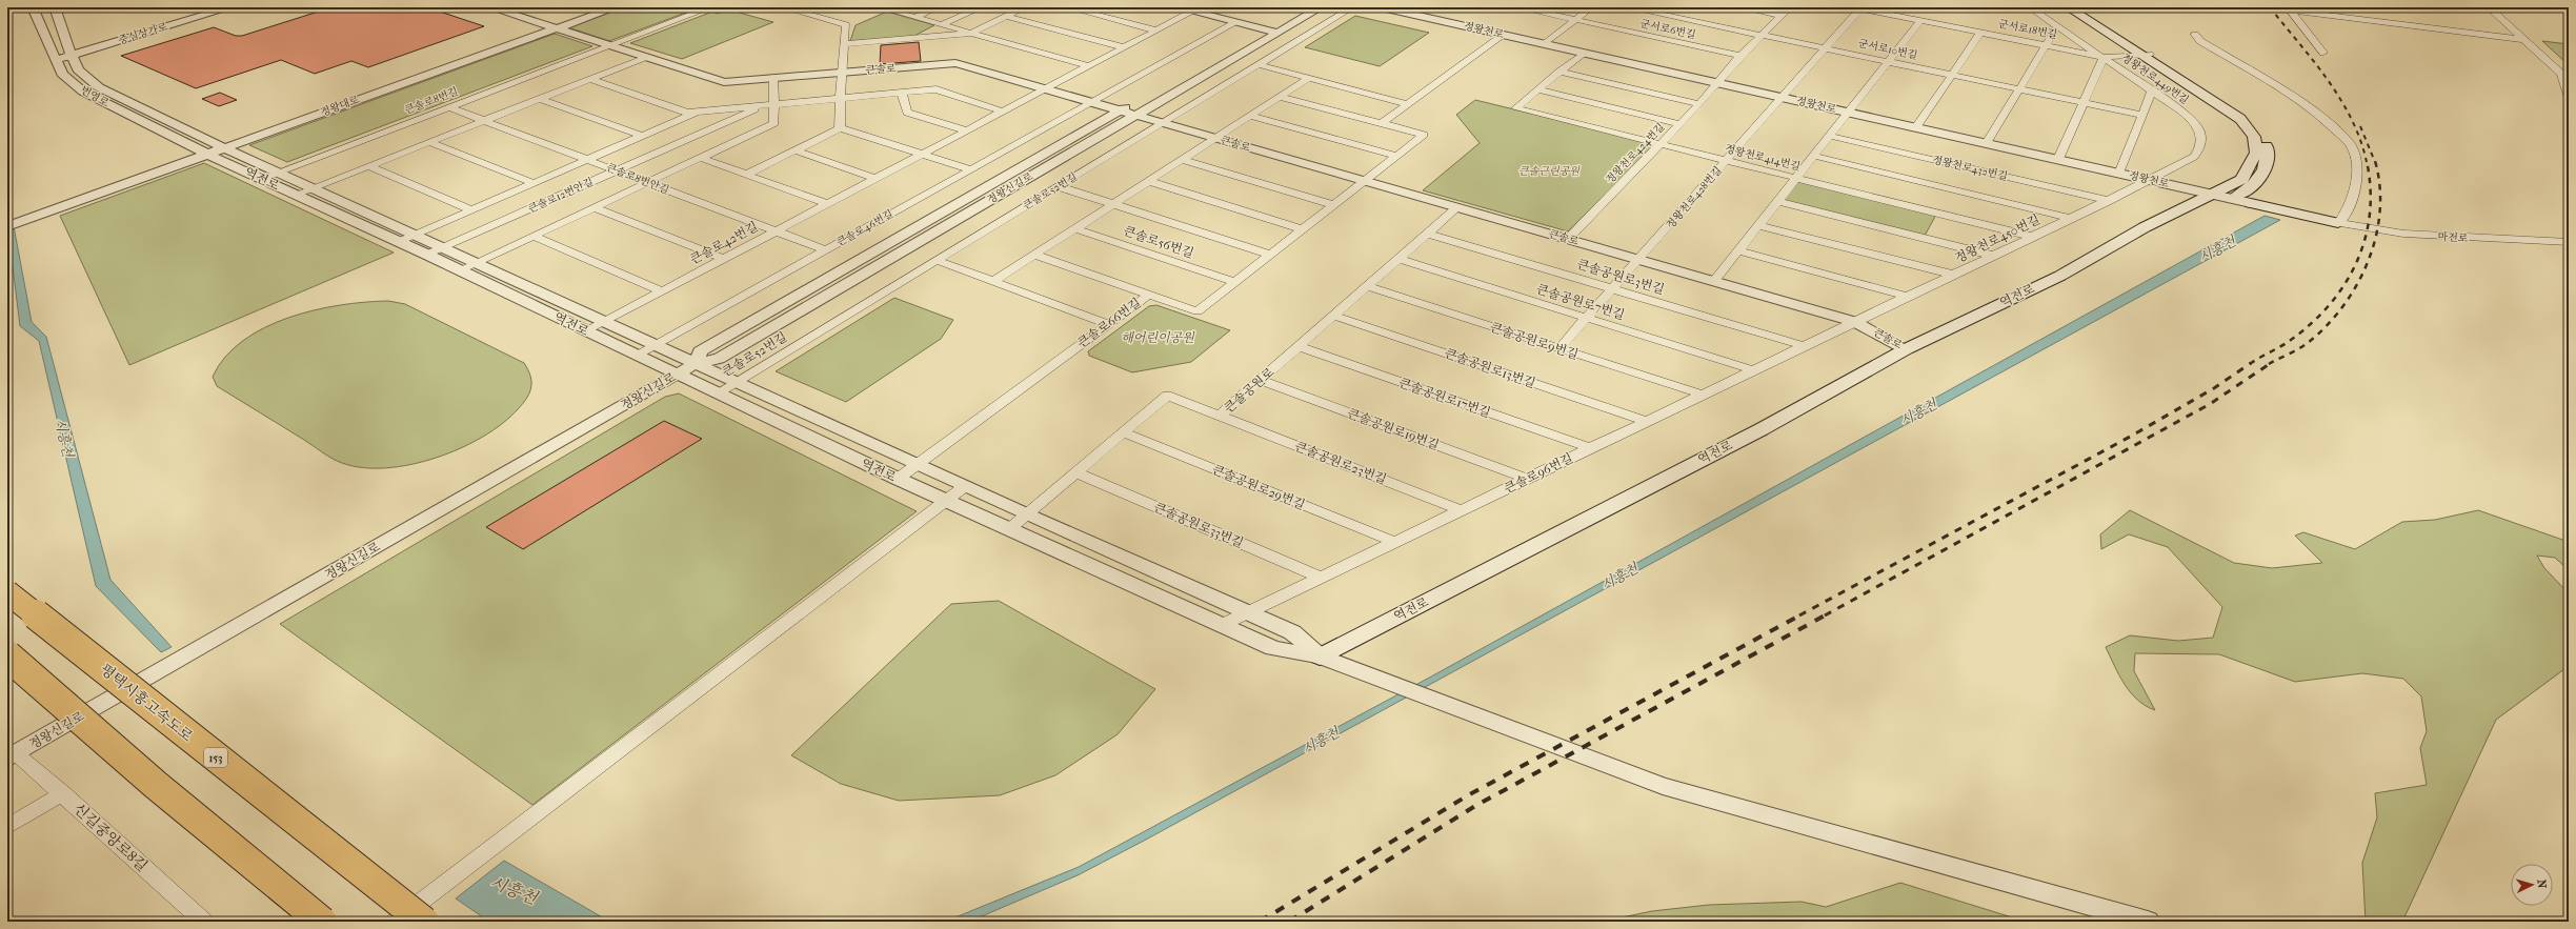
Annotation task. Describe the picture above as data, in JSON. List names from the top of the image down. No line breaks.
{"streets":{"highway":["평택시흥고속도로","153"],"main road":["역전로"],"street":["군서로6번길","군서로18번길","정왕천로","중심상가로","군서로10번길","큰솔로","정왕천로449번길","번영로","큰솔로8번길","정왕대로","정왕천로424번길","정왕천로414번길","정왕천로432번길","큰솔로8번안길","정왕신길로","큰솔로52번길","큰솔로12번안길","정왕천로428번길","큰솔로46번길","마전로","정왕천로450번길","큰솔로56번길","큰솔로42번길","큰솔공원로3번길","큰솔공원로7번길","큰솔로66번길","큰솔공원로9번길","큰솔공원로13번길","큰솔공원로","큰솔공원로17번길","큰솔공원로19번길","큰솔공원로23번길","큰솔로96번길","큰솔공원로29번길","큰솔공원로33번길","신길중앙로8길"]},"crossings":[["군서로6번길","정왕천로424번길"],["군서로18번길","정왕천로449번길"],["군서로18번길","역전로"],["군서로18번길","정왕천로428번길"],["정왕천로","정왕천로449번길"],["정왕천로","정왕천로424번길"],["정왕천로","정왕천로414번길"],["정왕천로","역전로"],["정왕천로","정왕천로428번길"],["정왕천로","정왕천로450번길"],["중심상가로","번영로"],["군서로10번길","정왕천로424번길"],["군서로10번길","정왕천로428번길"],["큰솔로","큰솔로8번길"],["큰솔로","정왕대로"],["큰솔로","정왕천로424번길"],["큰솔로","역전로"],["큰솔로","정왕신길로"],["큰솔로","큰솔로52번길"],["큰솔로","정왕천로428번길"],["큰솔로","큰솔로46번길"],["큰솔로","정왕천로450번길"],["큰솔로","큰솔로42번길"],["큰솔로","큰솔로66번길"],["큰솔로","큰솔공원로"],["큰솔로","큰솔로96번길"],["정왕천로449번길","정왕천로450번길"],["번영로","정왕대로"],["번영로","역전로"],["큰솔로8번길","역전로"],["큰솔로8번길","큰솔로8번안길"],["정왕대로","역전로"],["정왕천로424번길","정왕천로414번길"],["정왕천로414번길","정왕천로428번길"],["정왕천로414번길","정왕천로450번길"],["정왕천로432번길","정왕천로450번길"],["역전로","정왕신길로"],["역전로","큰솔로52번길"],["역전로","큰솔로12번안길"],["역전로","큰솔로46번길"],["역전로","큰솔로42번길"],["역전로","큰솔로66번길"],["역전로","큰솔공원로"],["역전로","큰솔로96번길"],["큰솔로8번안길","큰솔로12번안길"],["큰솔로8번안길","큰솔로46번길"],["큰솔로8번안길","큰솔로42번길"],["정왕신길로","신길중앙로8길"],["큰솔로52번길","큰솔로56번길"],["큰솔로12번안길","큰솔로42번길"],["정왕천로428번길","큰솔공원로3번길"],["정왕천로428번길","큰솔공원로7번길"],["정왕천로428번길","큰솔공원로9번길"],["정왕천로450번길","큰솔로96번길"],["큰솔로56번길","큰솔로66번길"],["큰솔공원로3번길","큰솔공원로"],["큰솔공원로3번길","큰솔로96번길"],["큰솔공원로7번길","큰솔공원로"],["큰솔공원로7번길","큰솔로96번길"],["큰솔공원로9번길","큰솔공원로"],["큰솔공원로9번길","큰솔로96번길"],["큰솔공원로13번길","큰솔공원로"],["큰솔공원로13번길","큰솔로96번길"],["큰솔공원로","큰솔공원로17번길"],["큰솔공원로","큰솔공원로19번길"],["큰솔공원로","큰솔공원로23번길"],["큰솔공원로","큰솔공원로29번길"],["큰솔공원로","큰솔공원로33번길"],["큰솔공원로17번길","큰솔로96번길"],["큰솔공원로19번길","큰솔로96번길"],["큰솔공원로23번길","큰솔로96번길"],["큰솔로96번길","큰솔공원로29번길"],["큰솔로96번길","큰솔공원로33번길"]],"water":["시흥천"],"parks":["큰솔근린공원","해어린이공원"],"north":"right"}
